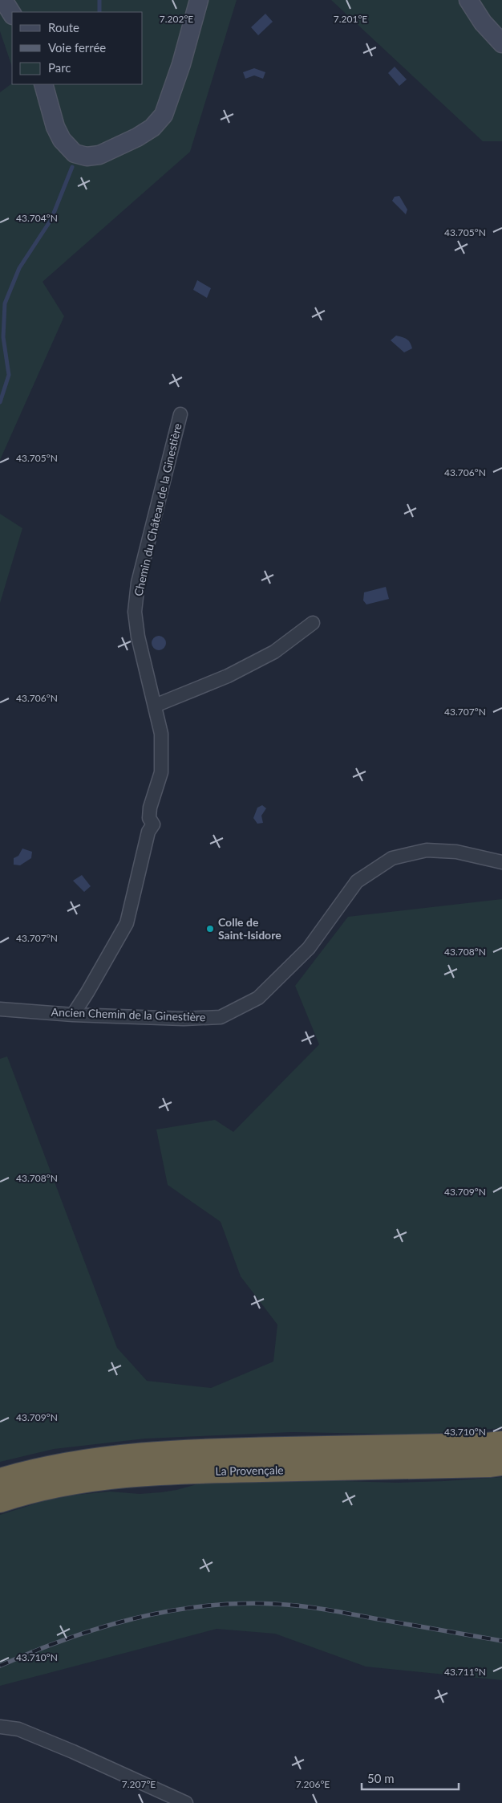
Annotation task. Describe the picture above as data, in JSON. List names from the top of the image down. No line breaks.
{"streets":{"highway":["La Provençale"],"street":["Chemin du Château de la Ginestière","Ancien Chemin de la Ginestière"]},"crossings":[["Chemin du Château de la Ginestière","Ancien Chemin de la Ginestière"]],"places":["Colle de Saint-Isidore"],"legend":["Route","Voie ferrée","Parc"],"scale_bar":"50 m","coordinates":["7.202°E","7.201°E","43.704°N","43.705°N","43.706°N","43.707°N","43.708°N","43.709°N","43.710°N","43.711°N","7.207°E","7.206°E"]}
